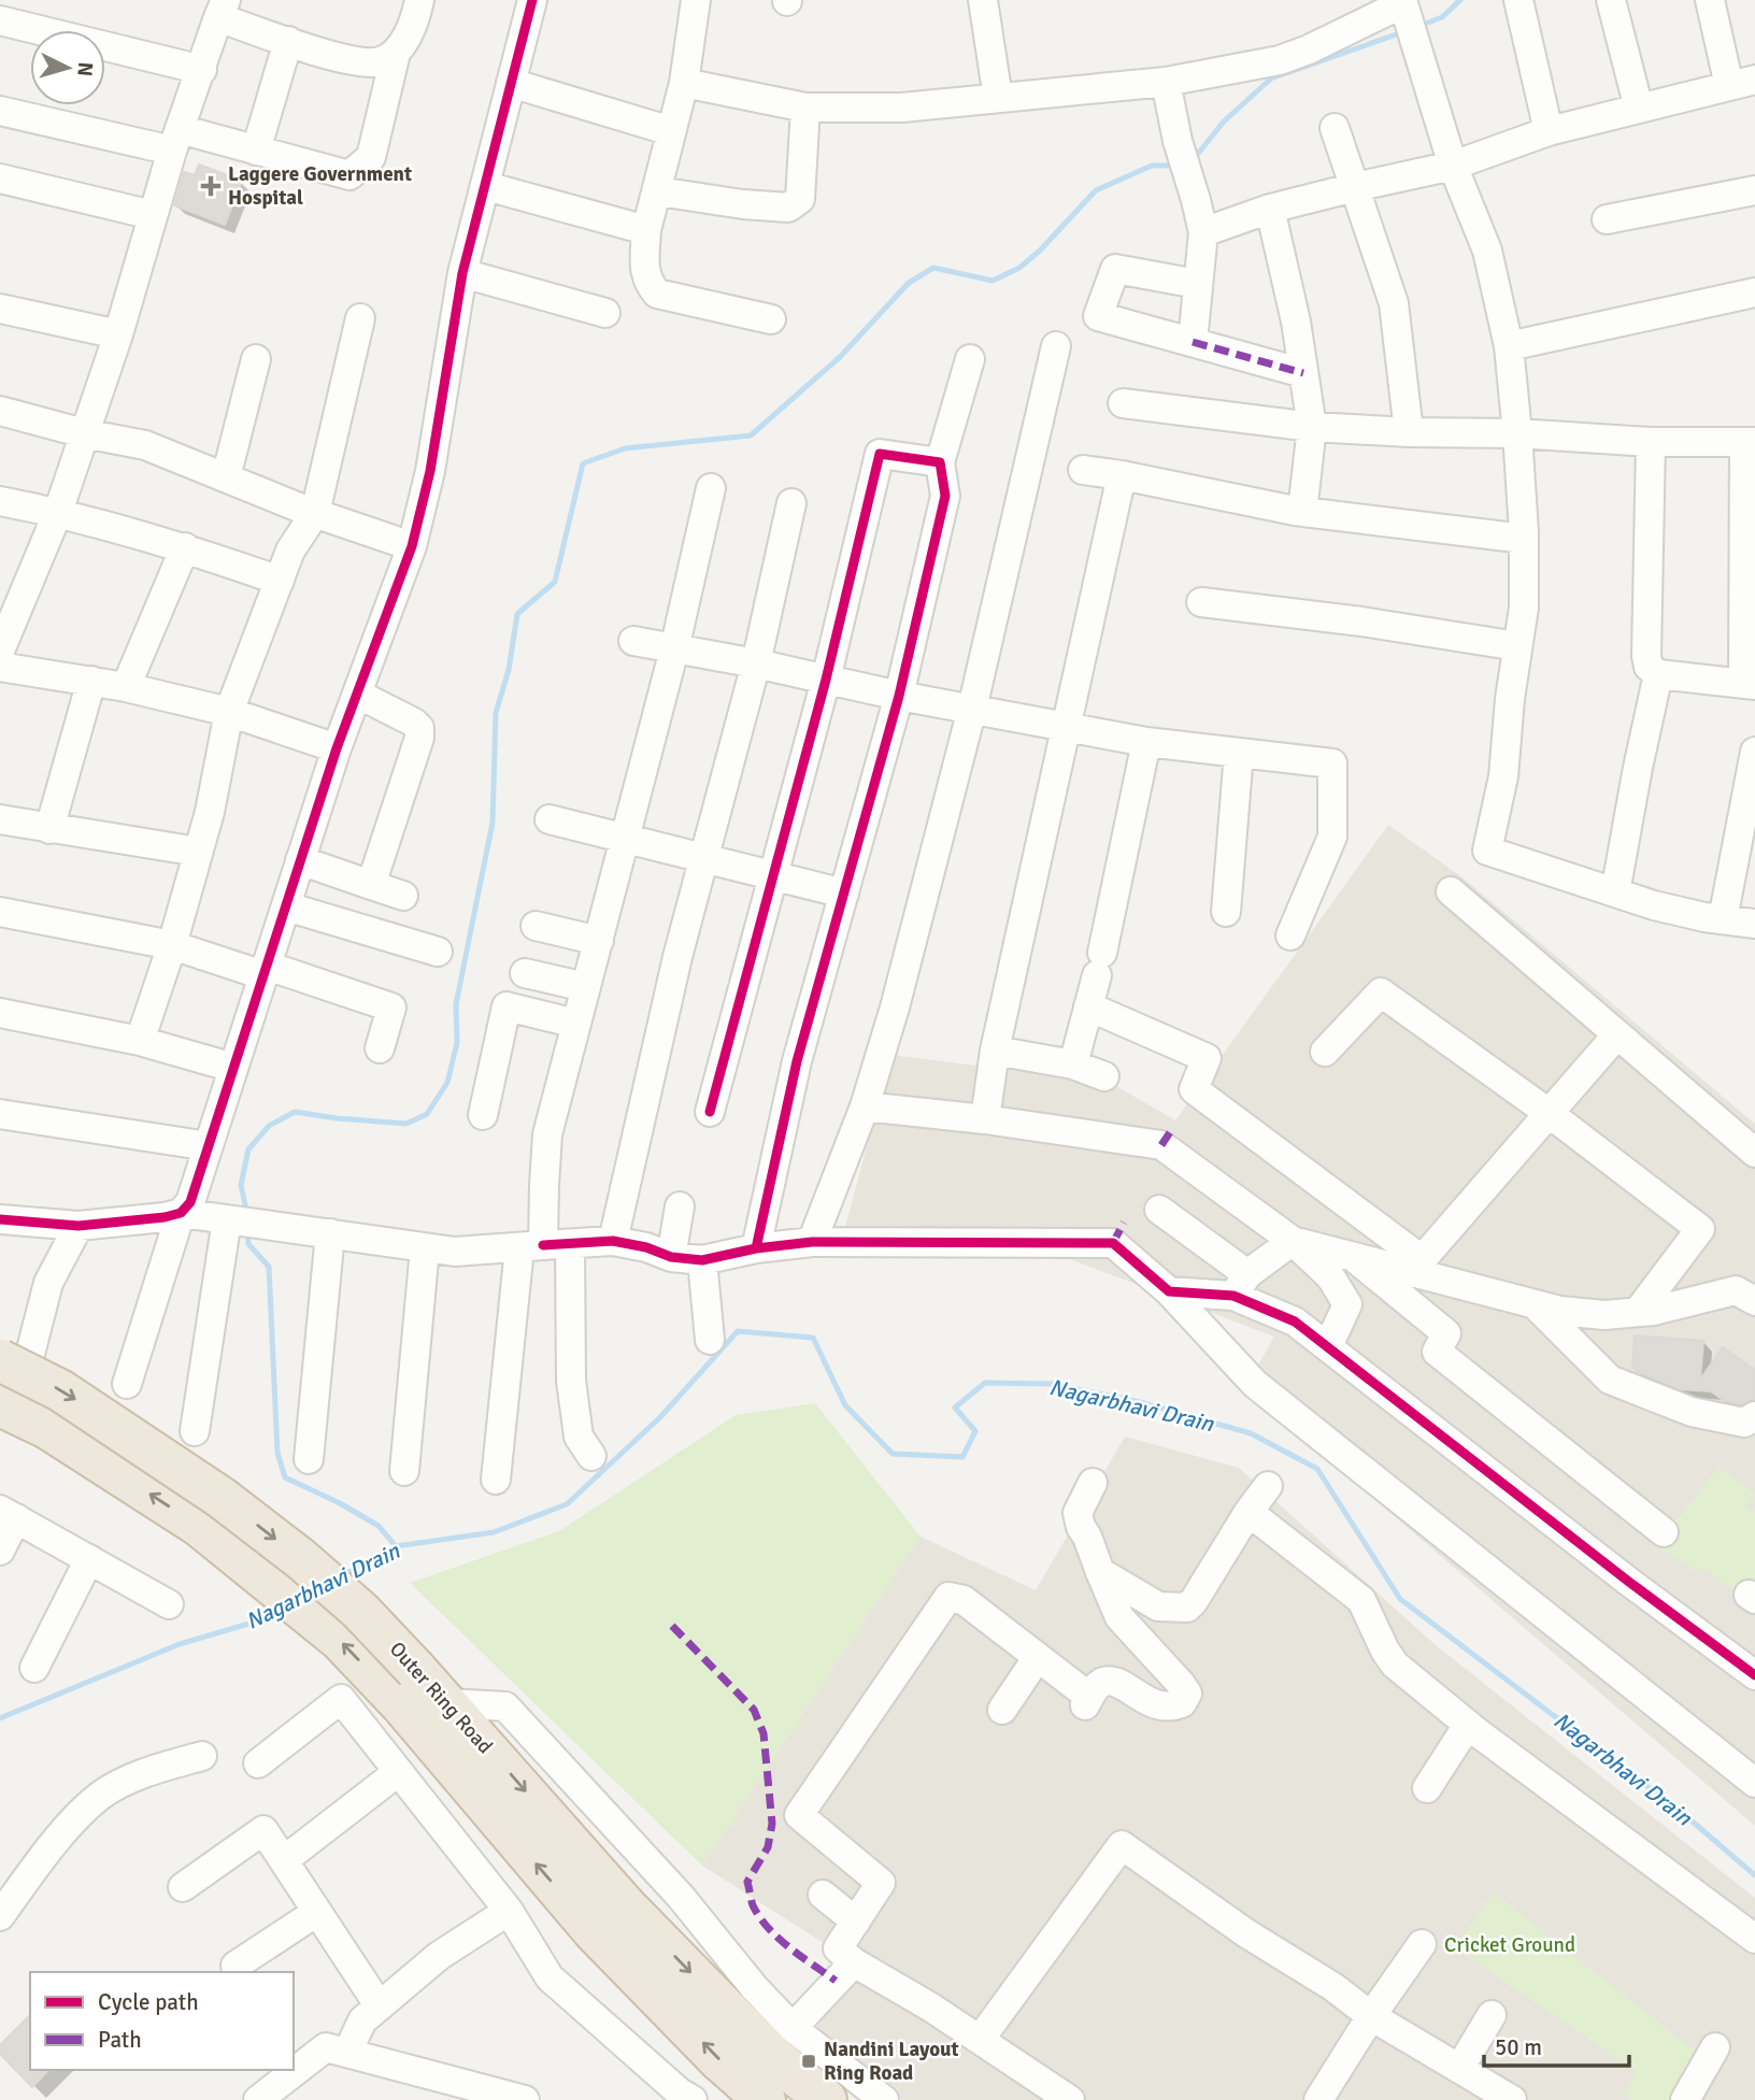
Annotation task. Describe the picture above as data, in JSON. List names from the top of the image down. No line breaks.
{"streets":{"highway":["Outer Ring Road"]},"water":["Nagarbhavi Drain"],"parks":["Cricket Ground"],"places":{"health":["Laggere Government Hospital"],"transit":["Nandini Layout Ring Road"]},"legend":["Cycle path","Path"],"scale_bar":"50 m","north":"right"}
